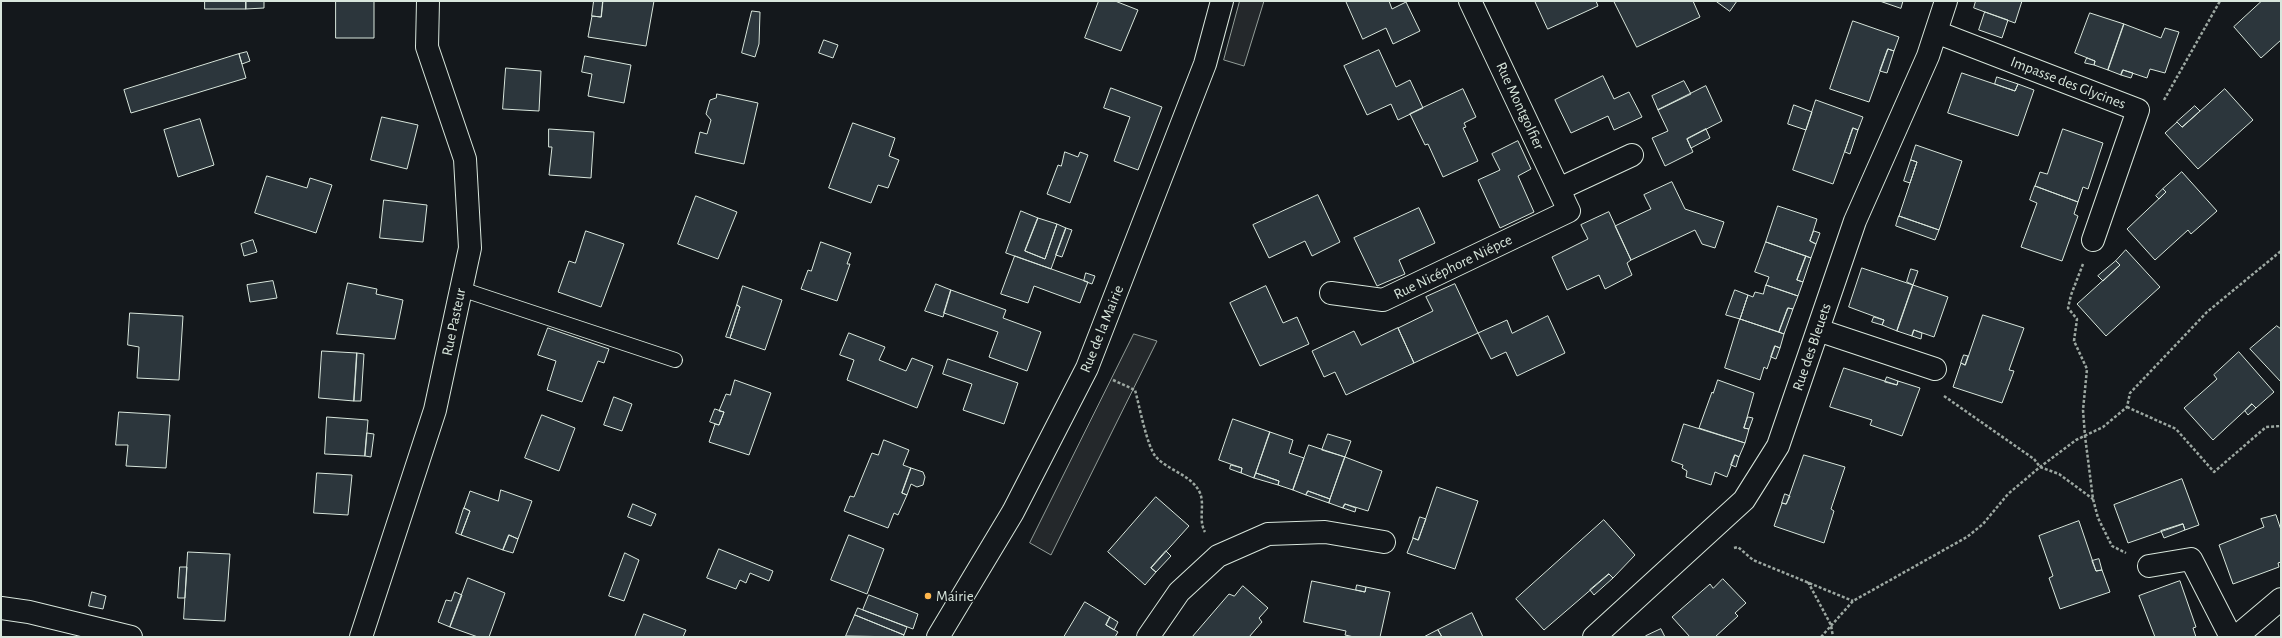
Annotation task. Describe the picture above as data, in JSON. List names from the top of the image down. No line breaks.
{"streets":{"street":["Impasse des Glycines","Rue Montgolfier","Rue Nicéphore Niépce","Rue Pasteur","Rue de la Mairie","Rue des Bleuets"]},"crossings":[["Impasse des Glycines","Rue des Bleuets"],["Rue Montgolfier","Rue Nicéphore Niépce"]],"places":["Mairie"]}
